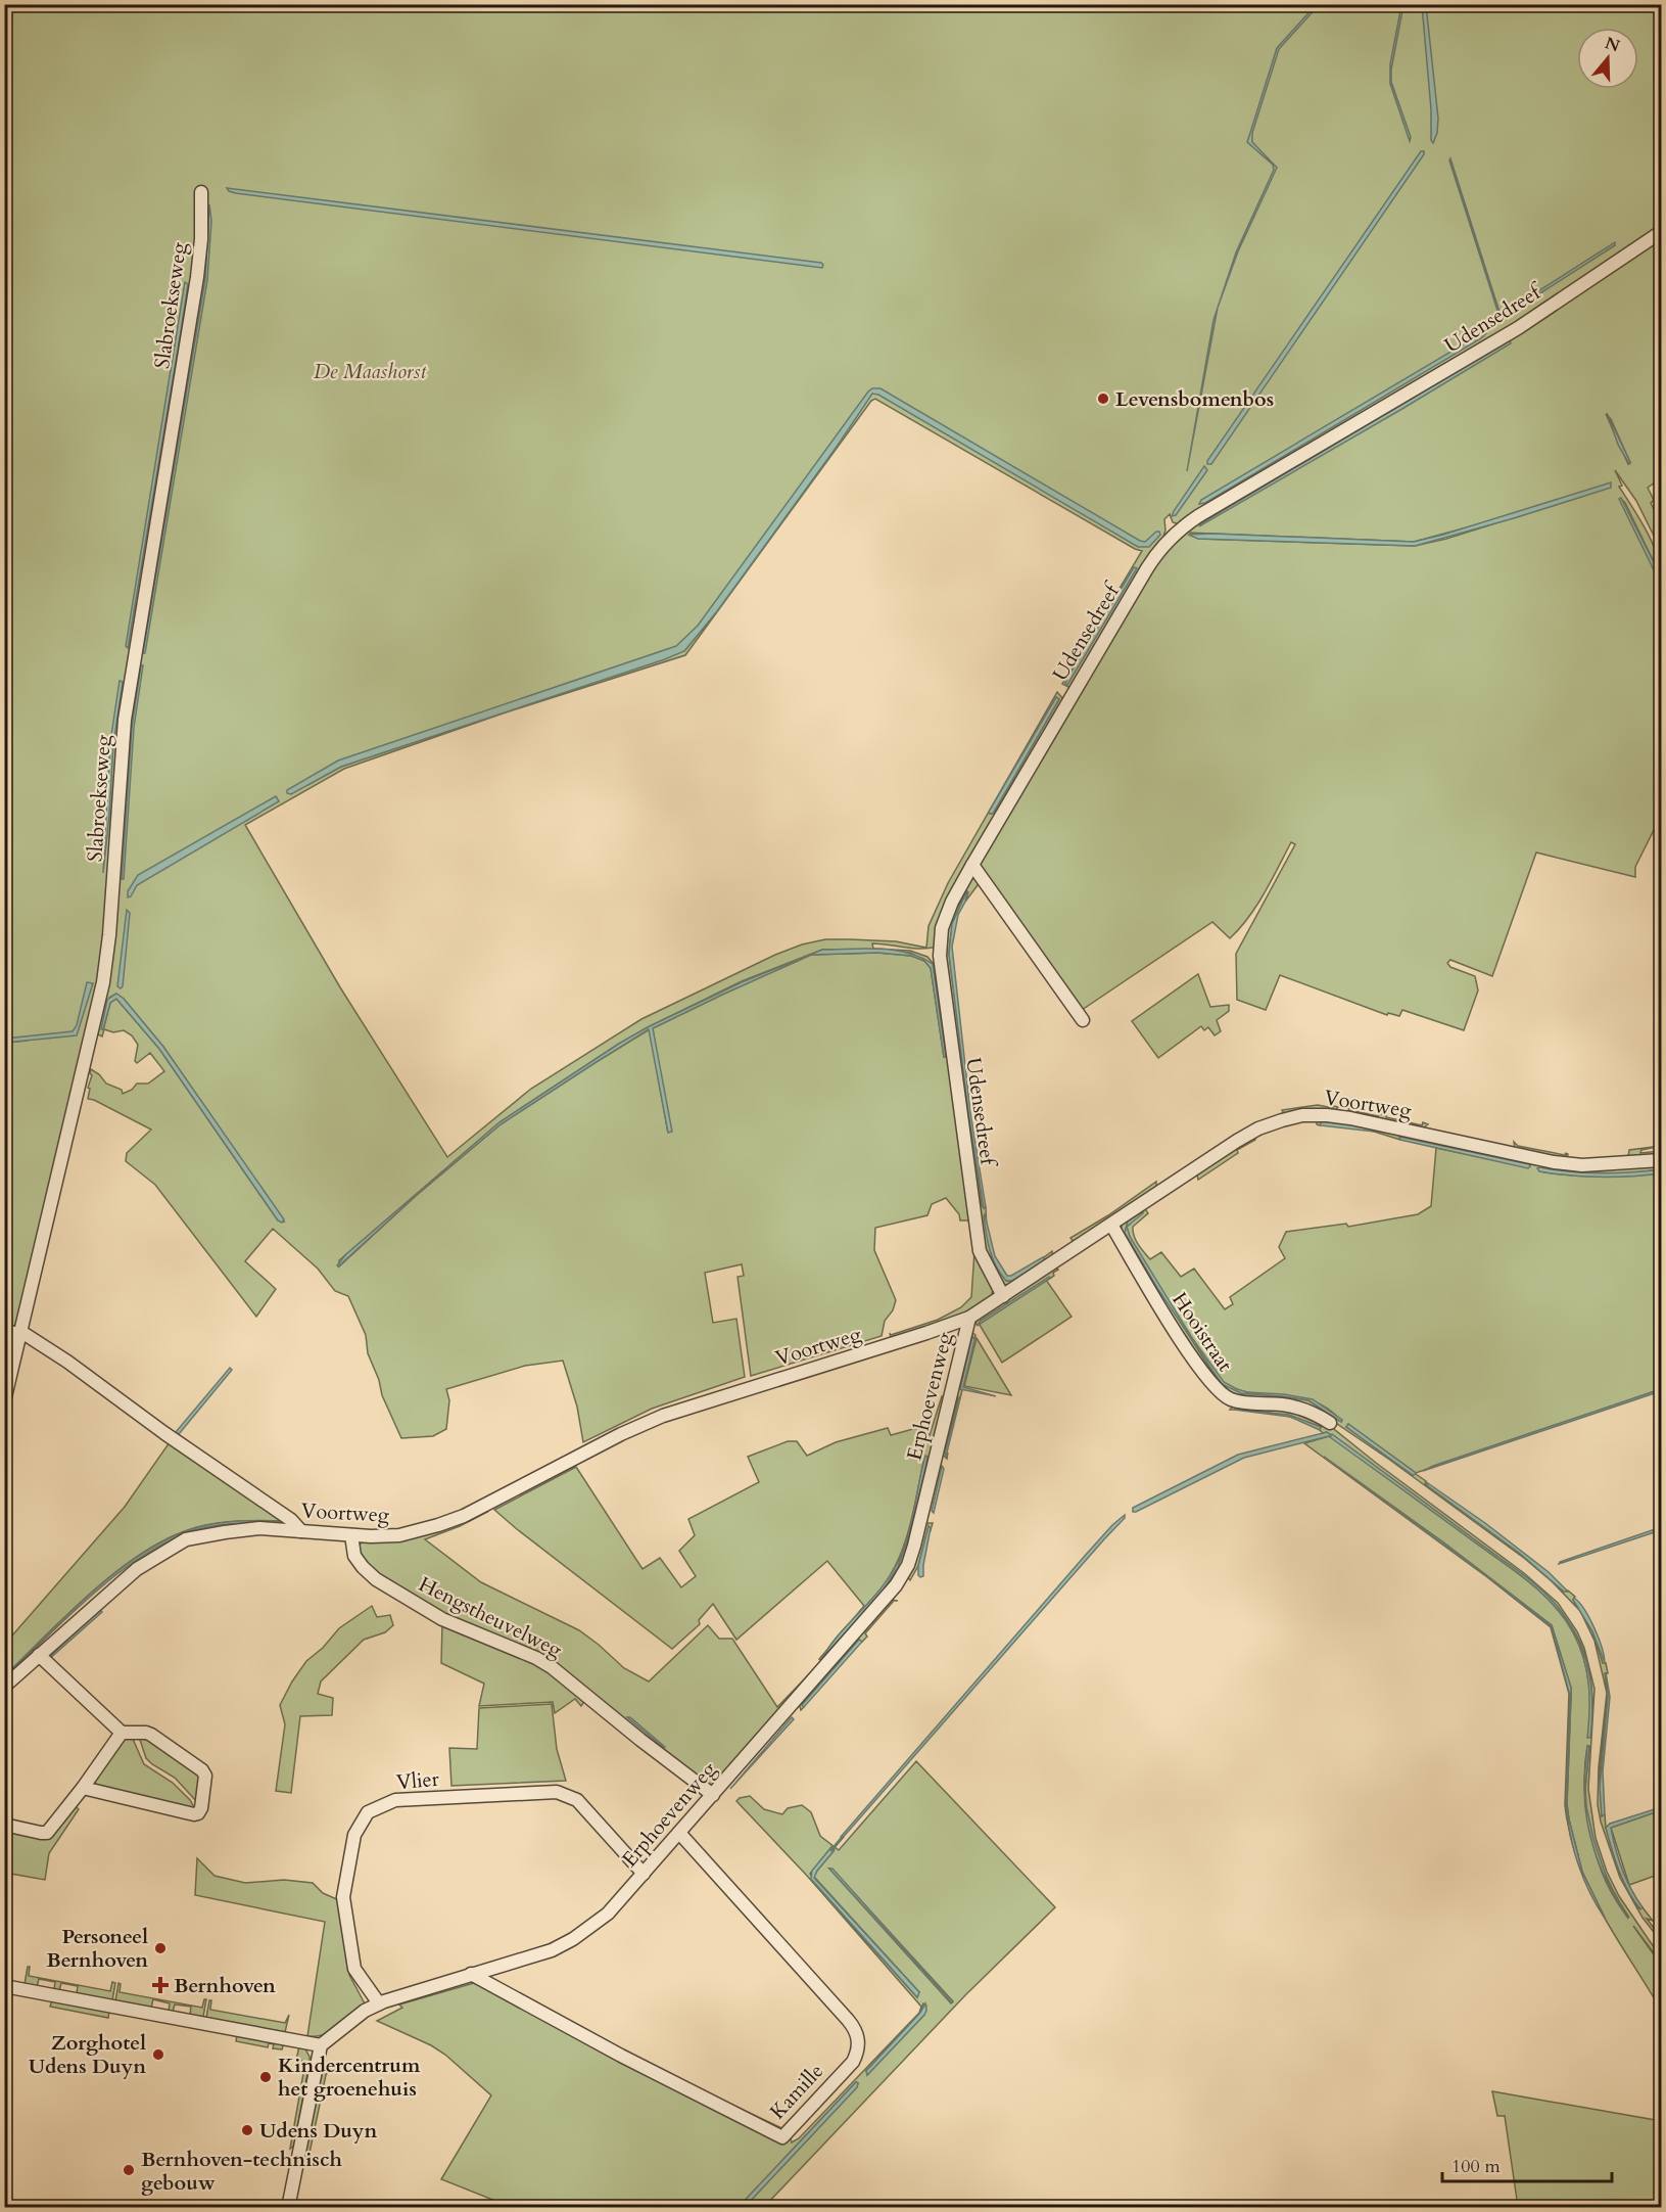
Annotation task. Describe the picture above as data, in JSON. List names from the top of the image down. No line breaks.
{"streets":{"street":["Slabroekseweg","Udensedreef","Voortweg","Hooistraat","Erphoevenweg","Hengstheuvelweg","Vlier","Kamille"]},"crossings":[["Udensedreef","Voortweg"],["Voortweg","Hooistraat"],["Voortweg","Erphoevenweg"],["Voortweg","Hengstheuvelweg"],["Erphoevenweg","Hengstheuvelweg"],["Erphoevenweg","Vlier"],["Erphoevenweg","Kamille"]],"parks":["De Maashorst"],"places":{"other":["Levensbomenbos","Personeel Bernhoven","Zorghotel Udens Duyn","Kindercentrum het groenehuis","Udens Duyn","Bernhoven-technisch gebouw"],"health":["Bernhoven"]},"scale_bar":"100 m","north":"top"}
